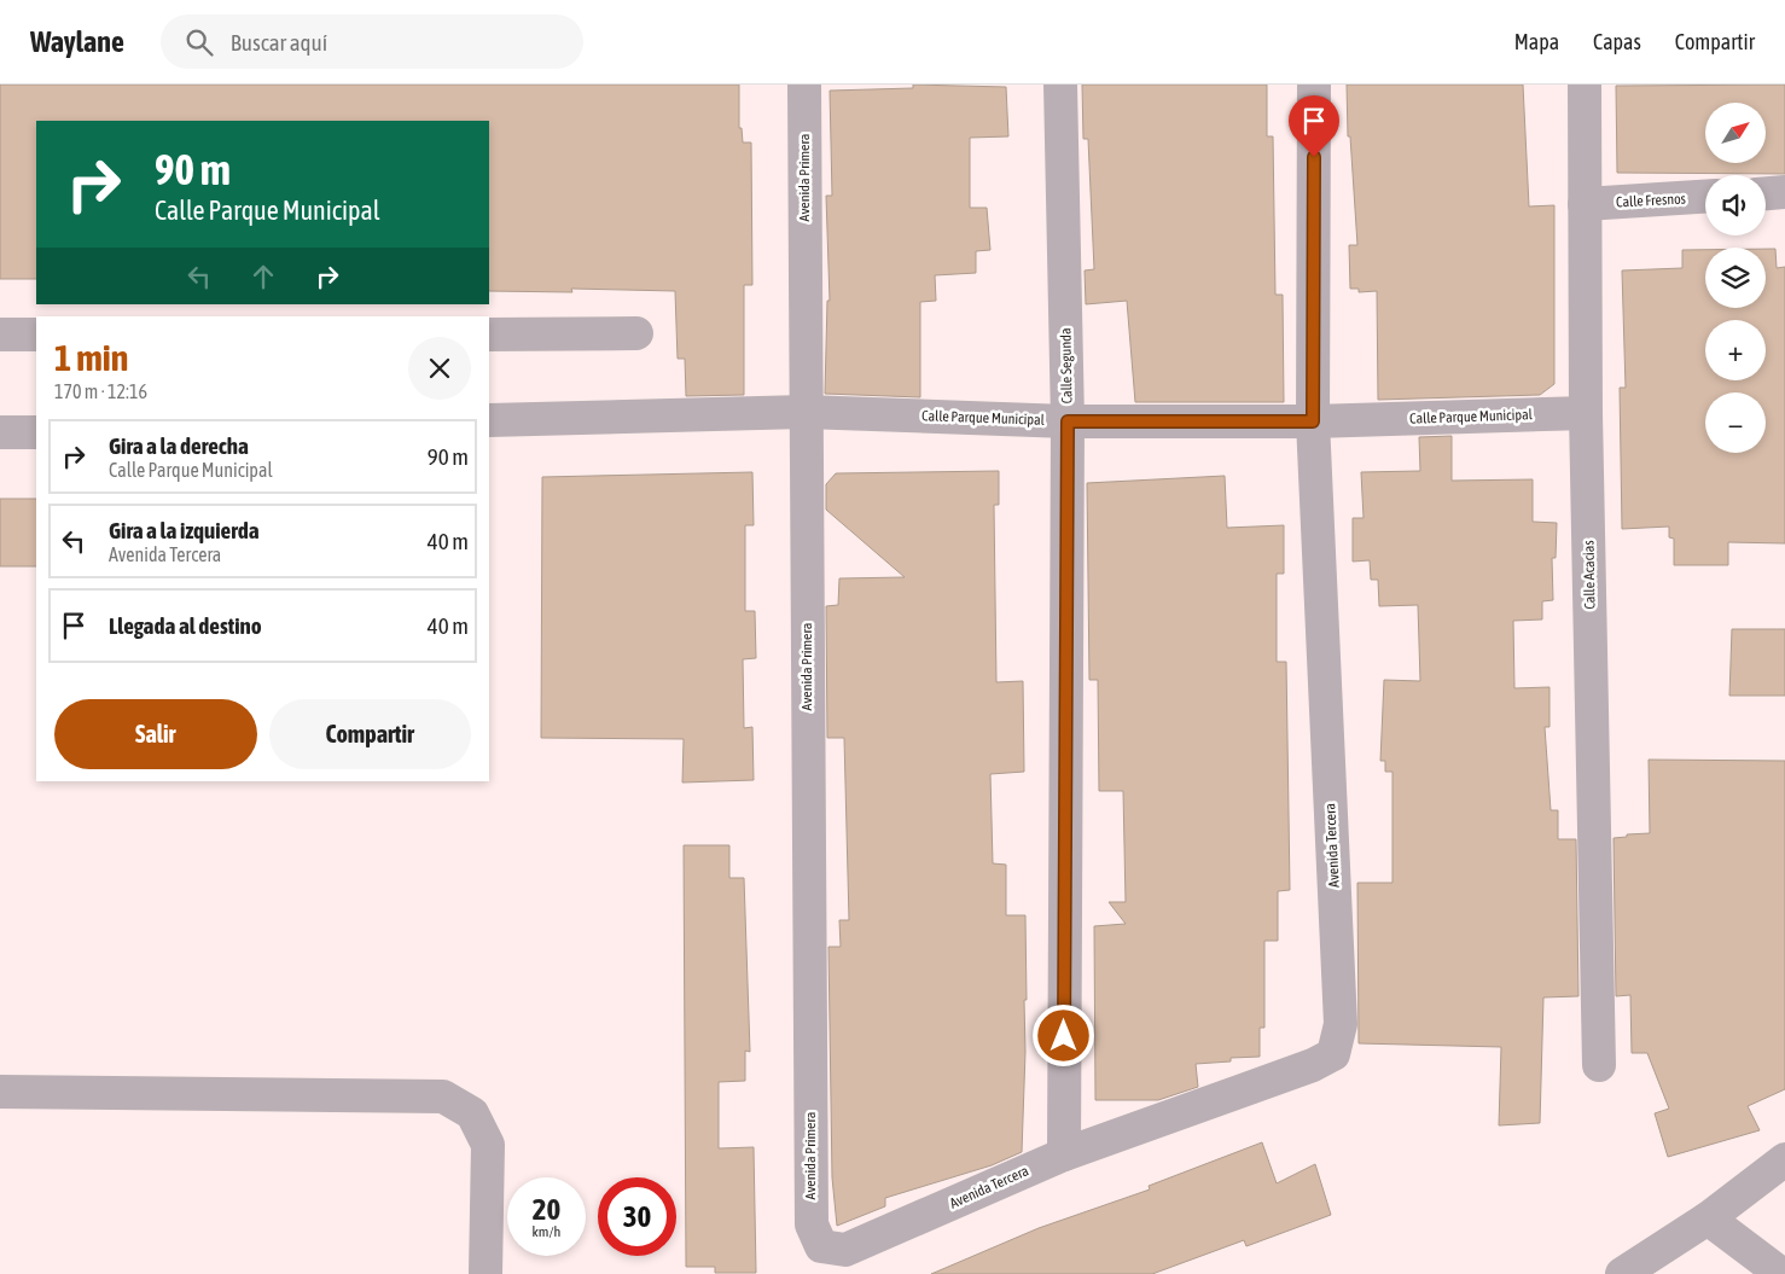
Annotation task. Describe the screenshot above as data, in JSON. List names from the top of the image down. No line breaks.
{"streets":{"street":["Avenida Primera","Calle Fresnos","Calle Segunda","Calle Parque Municipal","Calle Acacias","Avenida Tercera"]},"crossings":[["Avenida Primera","Calle Parque Municipal"],["Avenida Primera","Avenida Tercera"],["Calle Fresnos","Calle Acacias"],["Calle Segunda","Calle Parque Municipal"],["Calle Segunda","Avenida Tercera"],["Calle Parque Municipal","Calle Acacias"],["Calle Parque Municipal","Avenida Tercera"]],"north":"top right","page":{"header":"Waylane","search":"Buscar aquí","nav":["Mapa","Capas","Compartir"],"map_buttons":["+","−"],"turn":["90 m","Calle Parque Municipal"],"heading":["1 min","170 m · 12:16"],"list":[{"name":"Gira a la derecha","note":"Calle Parque Municipal","value":"90 m"},{"name":"Gira a la izquierda","note":"Avenida Tercera","value":"40 m"},{"name":"Llegada al destino","value":"40 m"}],"buttons":["Salir","Compartir"],"speed":"20 km/h","limit":"30"}}
